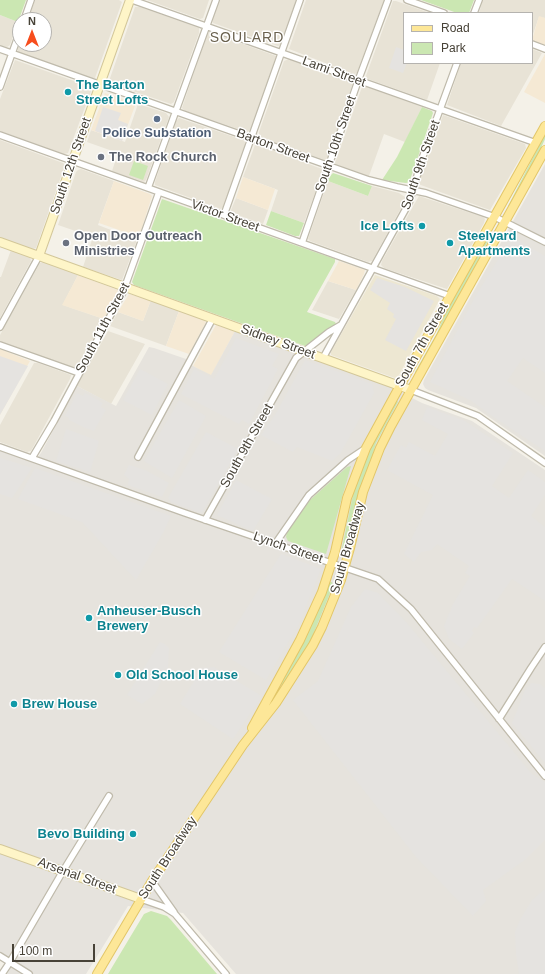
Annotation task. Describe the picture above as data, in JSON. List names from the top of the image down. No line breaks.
{"streets":{"main road":["South 7th Street","South Broadway"],"street":["Lami Street","South 10th Street","Barton Street","South 9th Street","South 12th Street","Victor Street","South 11th Street","Sidney Street","Lynch Street","Arsenal Street"]},"crossings":[["Lami Street","South 10th Street"],["Lami Street","South 9th Street"],["Lami Street","South 12th Street"],["Lami Street","South 7th Street"],["South 10th Street","Barton Street"],["South 10th Street","Victor Street"],["Barton Street","South 9th Street"],["Barton Street","South 12th Street"],["Barton Street","South 7th Street"],["South 9th Street","Victor Street"],["South 9th Street","Sidney Street"],["South 9th Street","Lynch Street"],["South 12th Street","Victor Street"],["South 12th Street","Sidney Street"],["Victor Street","South 11th Street"],["Victor Street","South 7th Street"],["South 11th Street","Sidney Street"],["South 11th Street","Lynch Street"],["Sidney Street","South 7th Street"],["South 7th Street","Lynch Street"],["South 7th Street","South Broadway"],["Lynch Street","South Broadway"],["South Broadway","Arsenal Street"]],"districts":["SOULARD"],"places":["The Barton Street Lofts","Police Substation","The Rock Church","Ice Lofts","Open Door Outreach Ministries","Steelyard Apartments","Anheuser-Busch Brewery","Old School House","Brew House","Bevo Building"],"legend":["Road","Park"],"scale_bar":"100 m","north":"top"}
